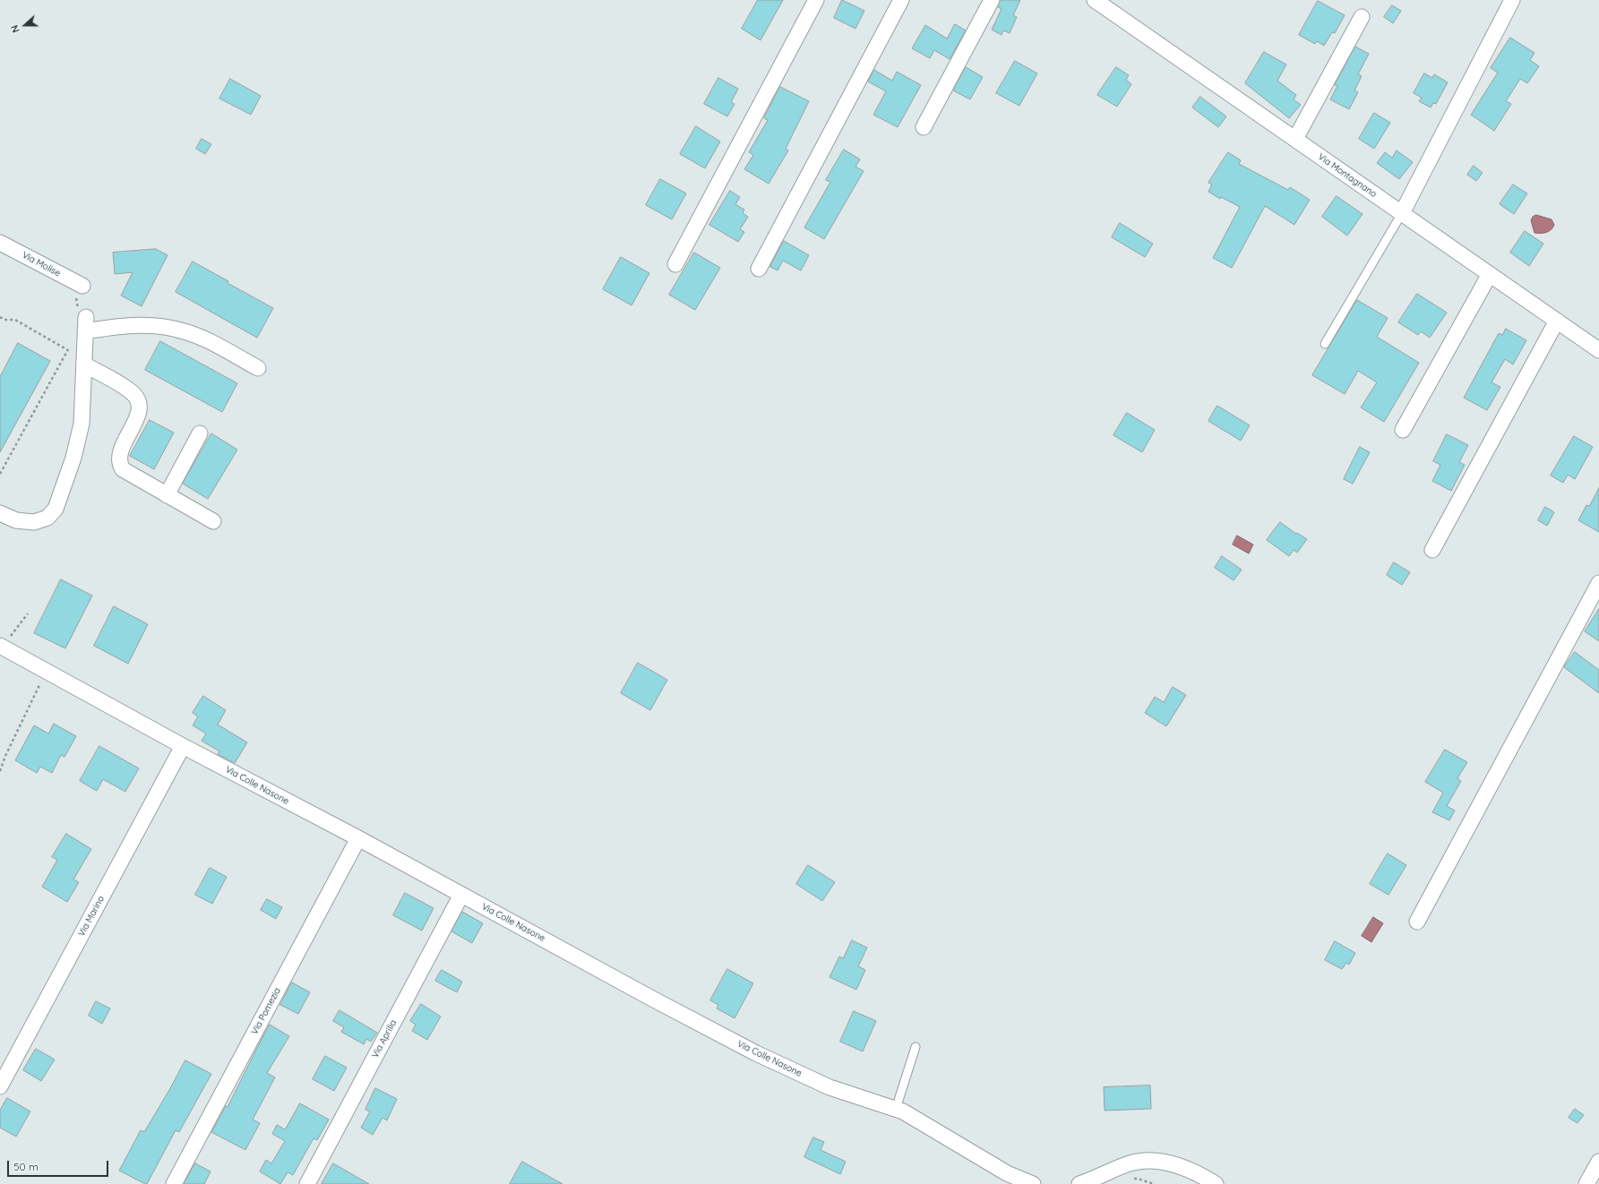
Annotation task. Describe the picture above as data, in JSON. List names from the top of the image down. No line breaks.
{"streets":{"street":["Via Montagnano","Via Molise","Via Colle Nasone","Via Marino","Via Pomezia","Via Aprilia"]},"crossings":[["Via Colle Nasone","Via Marino"],["Via Colle Nasone","Via Pomezia"],["Via Colle Nasone","Via Aprilia"]],"scale_bar":"50 m","north":"left"}
